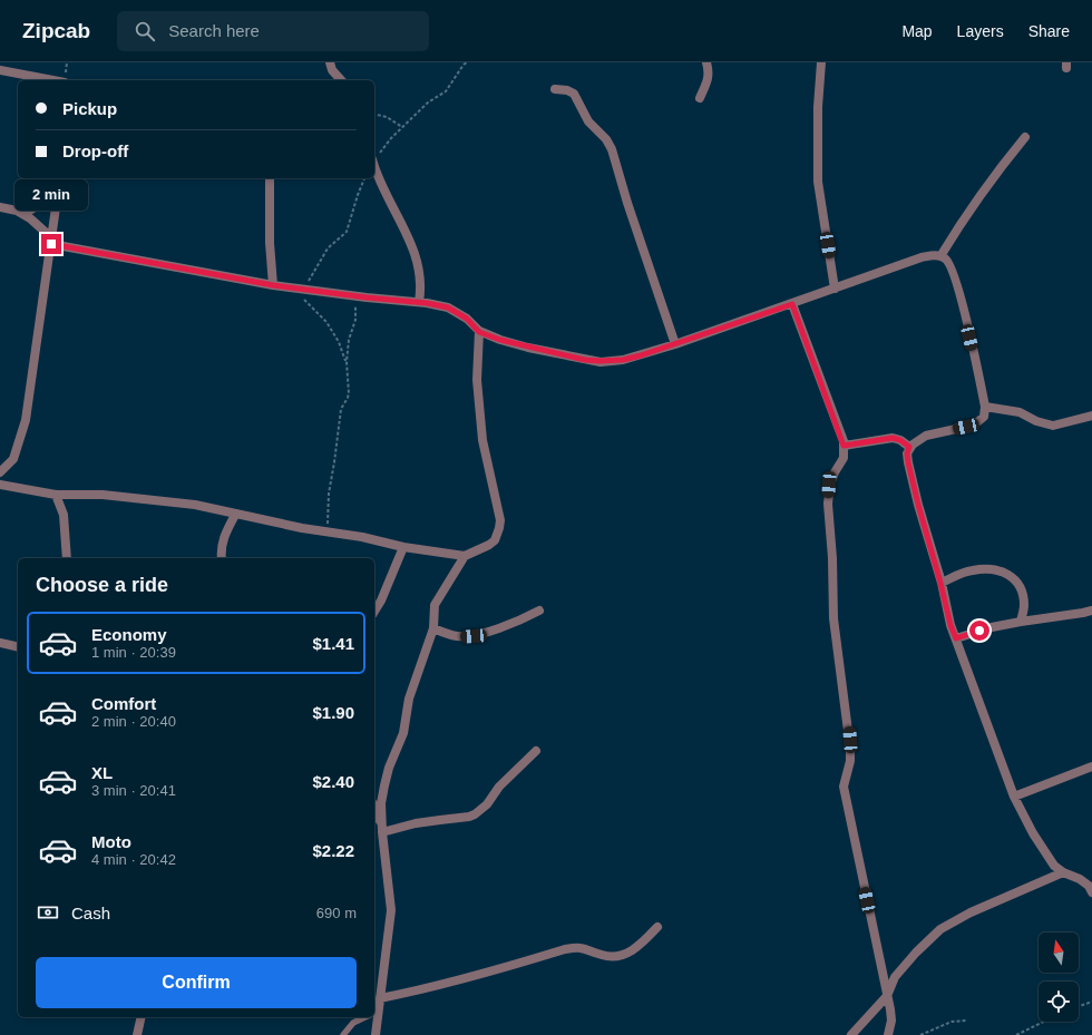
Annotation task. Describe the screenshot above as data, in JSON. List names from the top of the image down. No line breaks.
{"north":"top","page":{"header":"Zipcab","search":"Search here","nav":["Map","Layers","Share"],"banner":["Pickup","Drop-off"],"bubble":"2 min","heading":"Choose a ride","list":[{"name":"Economy","note":"1 min · 20:39","value":"$1.41"},{"name":"Comfort","note":"2 min · 20:40","value":"$1.90"},{"name":"XL","note":"3 min · 20:41","value":"$2.40"},{"name":"Moto","note":"4 min · 20:42","value":"$2.22"}],"pay":["Cash","690 m"],"buttons":"Confirm"}}
